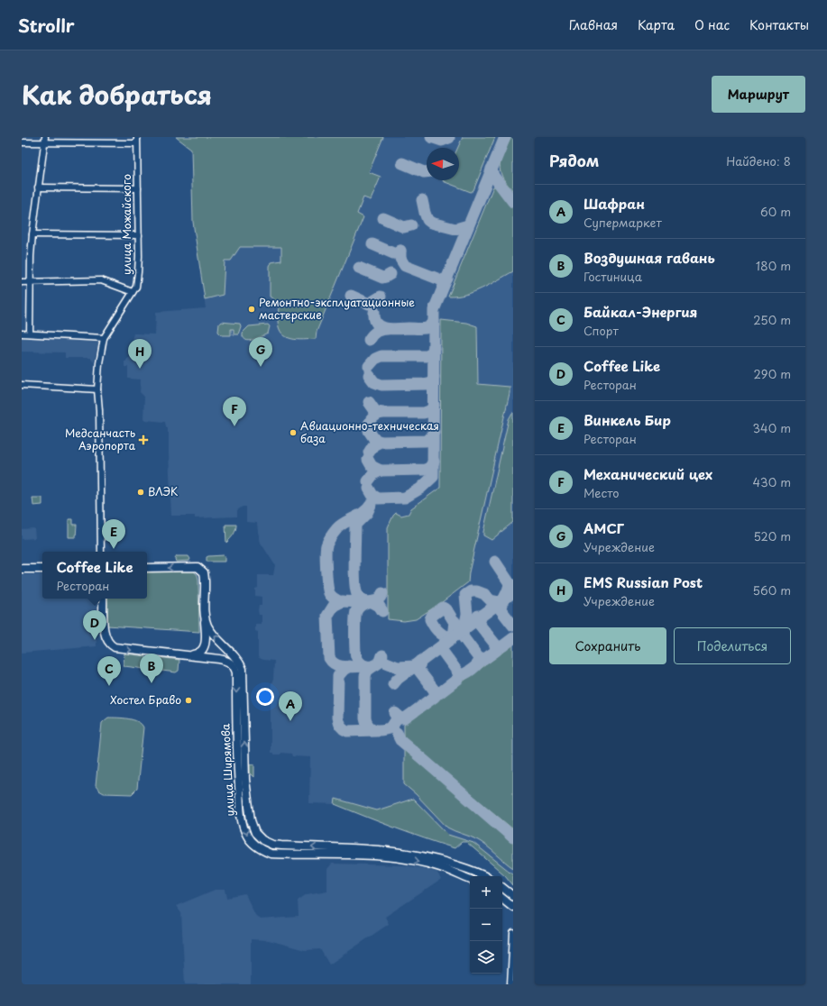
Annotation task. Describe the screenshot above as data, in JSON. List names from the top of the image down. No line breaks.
{"streets":{"main road":["улица Ширямова"],"street":["улица Можайского"]},"places":{"other":["Ремонтно-эксплуатационные мастерские","Авиационно-техническая база","ВЛЭК","Хостел Браво"],"health":["Медсанчасть Аэропорта"]},"north":"left","page":{"header":"Strollr","nav":["Главная","Карта","О нас","Контакты"],"title":"Как добраться","buttons":["Маршрут",["Сохранить","Поделиться"]],"heading":["Рядом","Найдено: 8"],"list":[{"mark":"A","name":"Шафран","note":"Супермаркет","value":"60 m"},{"mark":"B","name":"Воздушная гавань","note":"Гостиница","value":"180 m"},{"mark":"C","name":"Байкал-Энергия","note":"Спорт","value":"250 m"},{"mark":"D","name":"Coffee Like","note":"Ресторан","value":"290 m"},{"mark":"E","name":"Винкель Бир","note":"Ресторан","value":"340 m"},{"mark":"F","name":"Механический цех","note":"Место","value":"430 m"},{"mark":"G","name":"АМСГ","note":"Учреждение","value":"520 m"},{"mark":"H","name":"EMS Russian Рost","note":"Учреждение","value":"560 m"}],"pins":["G","H","F","E","D","B","C","A"],"popup":["Coffee Like","Ресторан"],"map_buttons":["+","−"]}}
